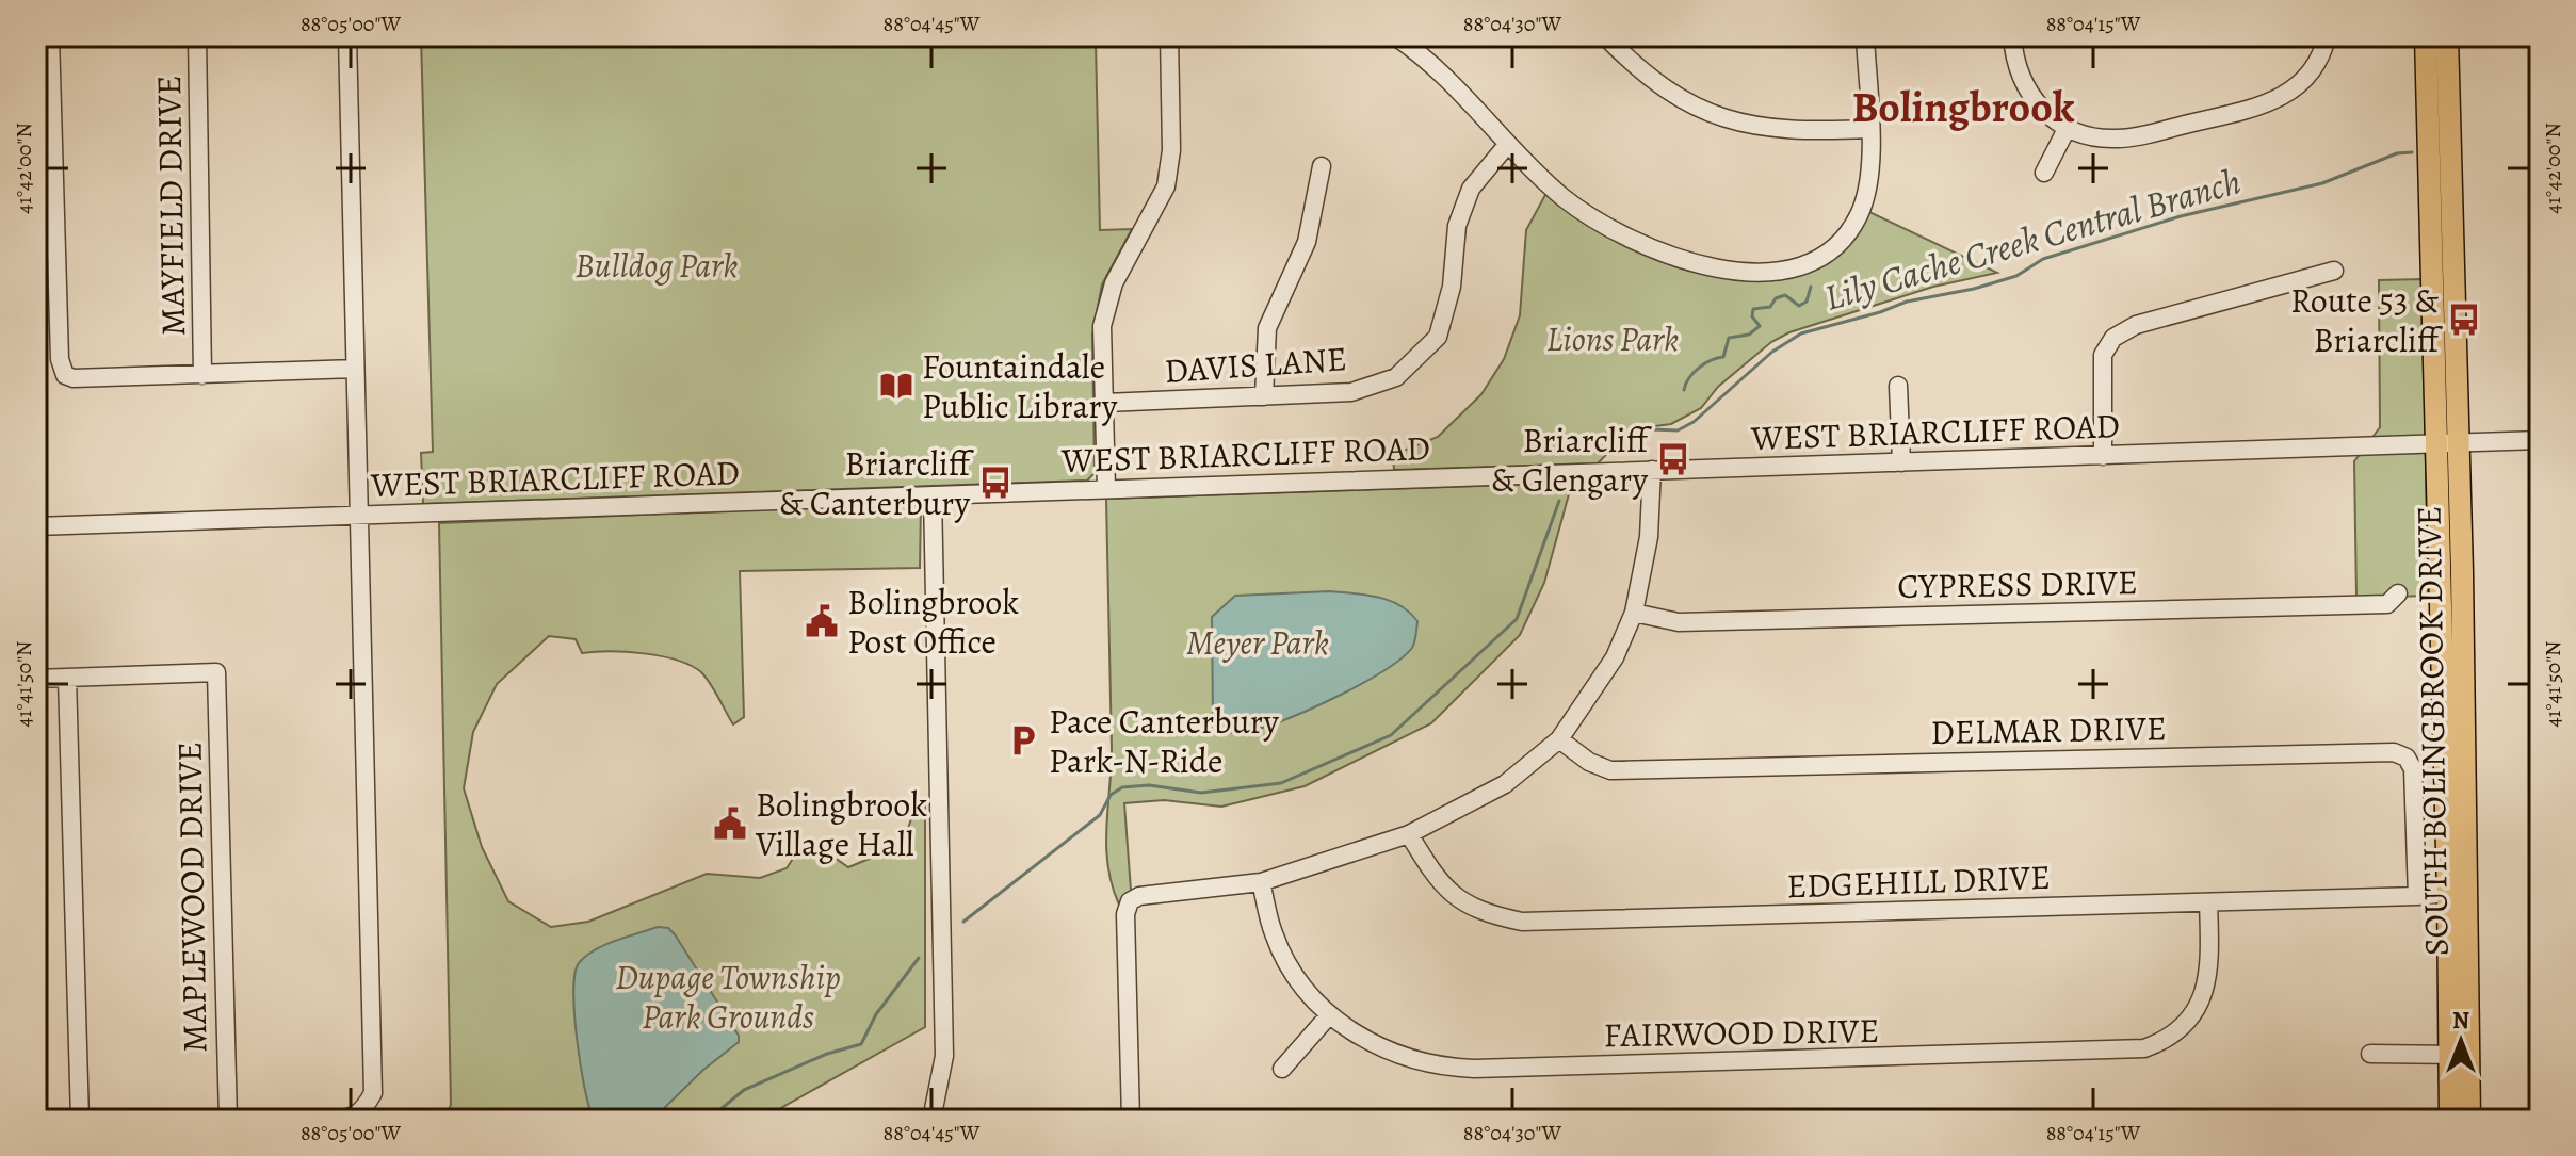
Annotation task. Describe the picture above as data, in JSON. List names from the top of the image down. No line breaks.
{"streets":{"main road":["SOUTH BOLINGBROOK DRIVE"],"street":["MAYFIELD DRIVE","DAVIS LANE","WEST BRIARCLIFF ROAD","CYPRESS DRIVE","DELMAR DRIVE","EDGEHILL DRIVE","MAPLEWOOD DRIVE","FAIRWOOD DRIVE"]},"crossings":[["WEST BRIARCLIFF ROAD","SOUTH BOLINGBROOK DRIVE"],["DELMAR DRIVE","EDGEHILL DRIVE"],["SOUTH BOLINGBROOK DRIVE","EDGEHILL DRIVE"],["EDGEHILL DRIVE","FAIRWOOD DRIVE"]],"districts":["Bolingbrook"],"water":["Lily Cache Creek Central Branch"],"parks":["Bulldog Park","Lions Park","Meyer Park","Dupage Township Park Grounds"],"places":{"bus stop":["Route 53 & Briarcliff","Briarcliff & Glengary","Briarcliff & Canterbury"],"library":["Fountaindale Public Library"],"public building":["Bolingbrook Post Office","Bolingbrook Village Hall"],"parking":["Pace Canterbury Park-N-Ride"]},"north":"top","coordinates":["88°05'00\"W","88°04'45\"W","88°04'30\"W","88°04'15\"W","41°42'00\"N","41°41'50\"N"]}
